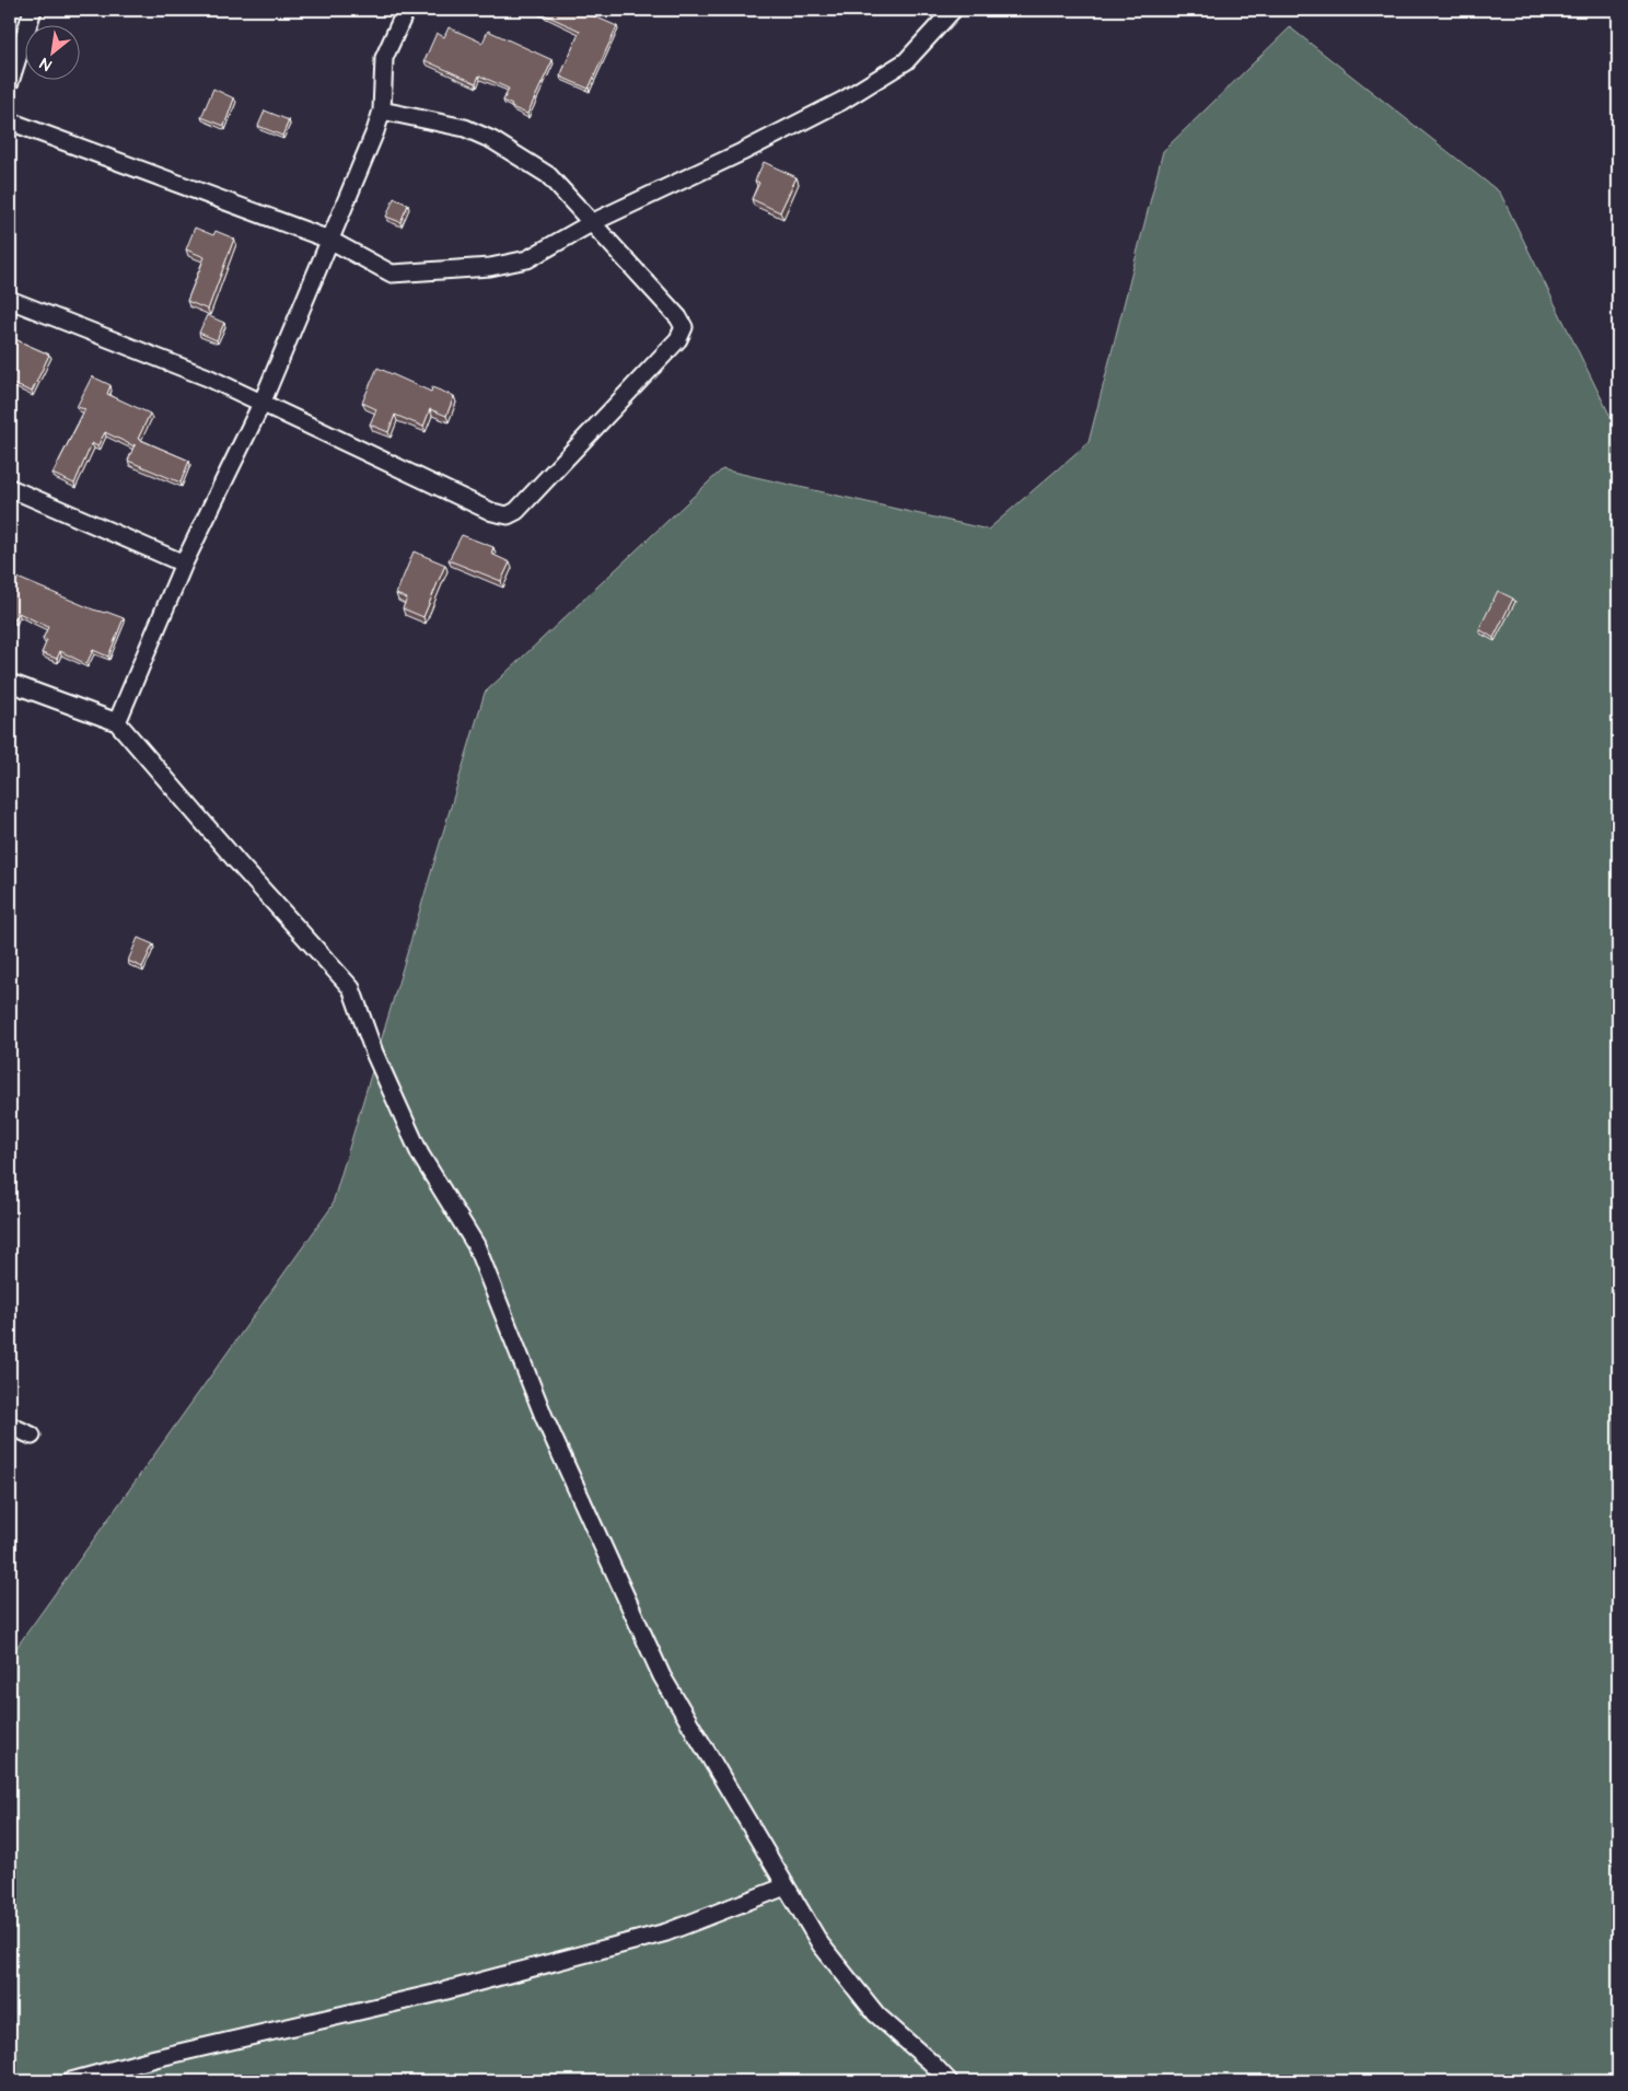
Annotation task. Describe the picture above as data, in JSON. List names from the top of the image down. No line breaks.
{"north":"bottom left"}
